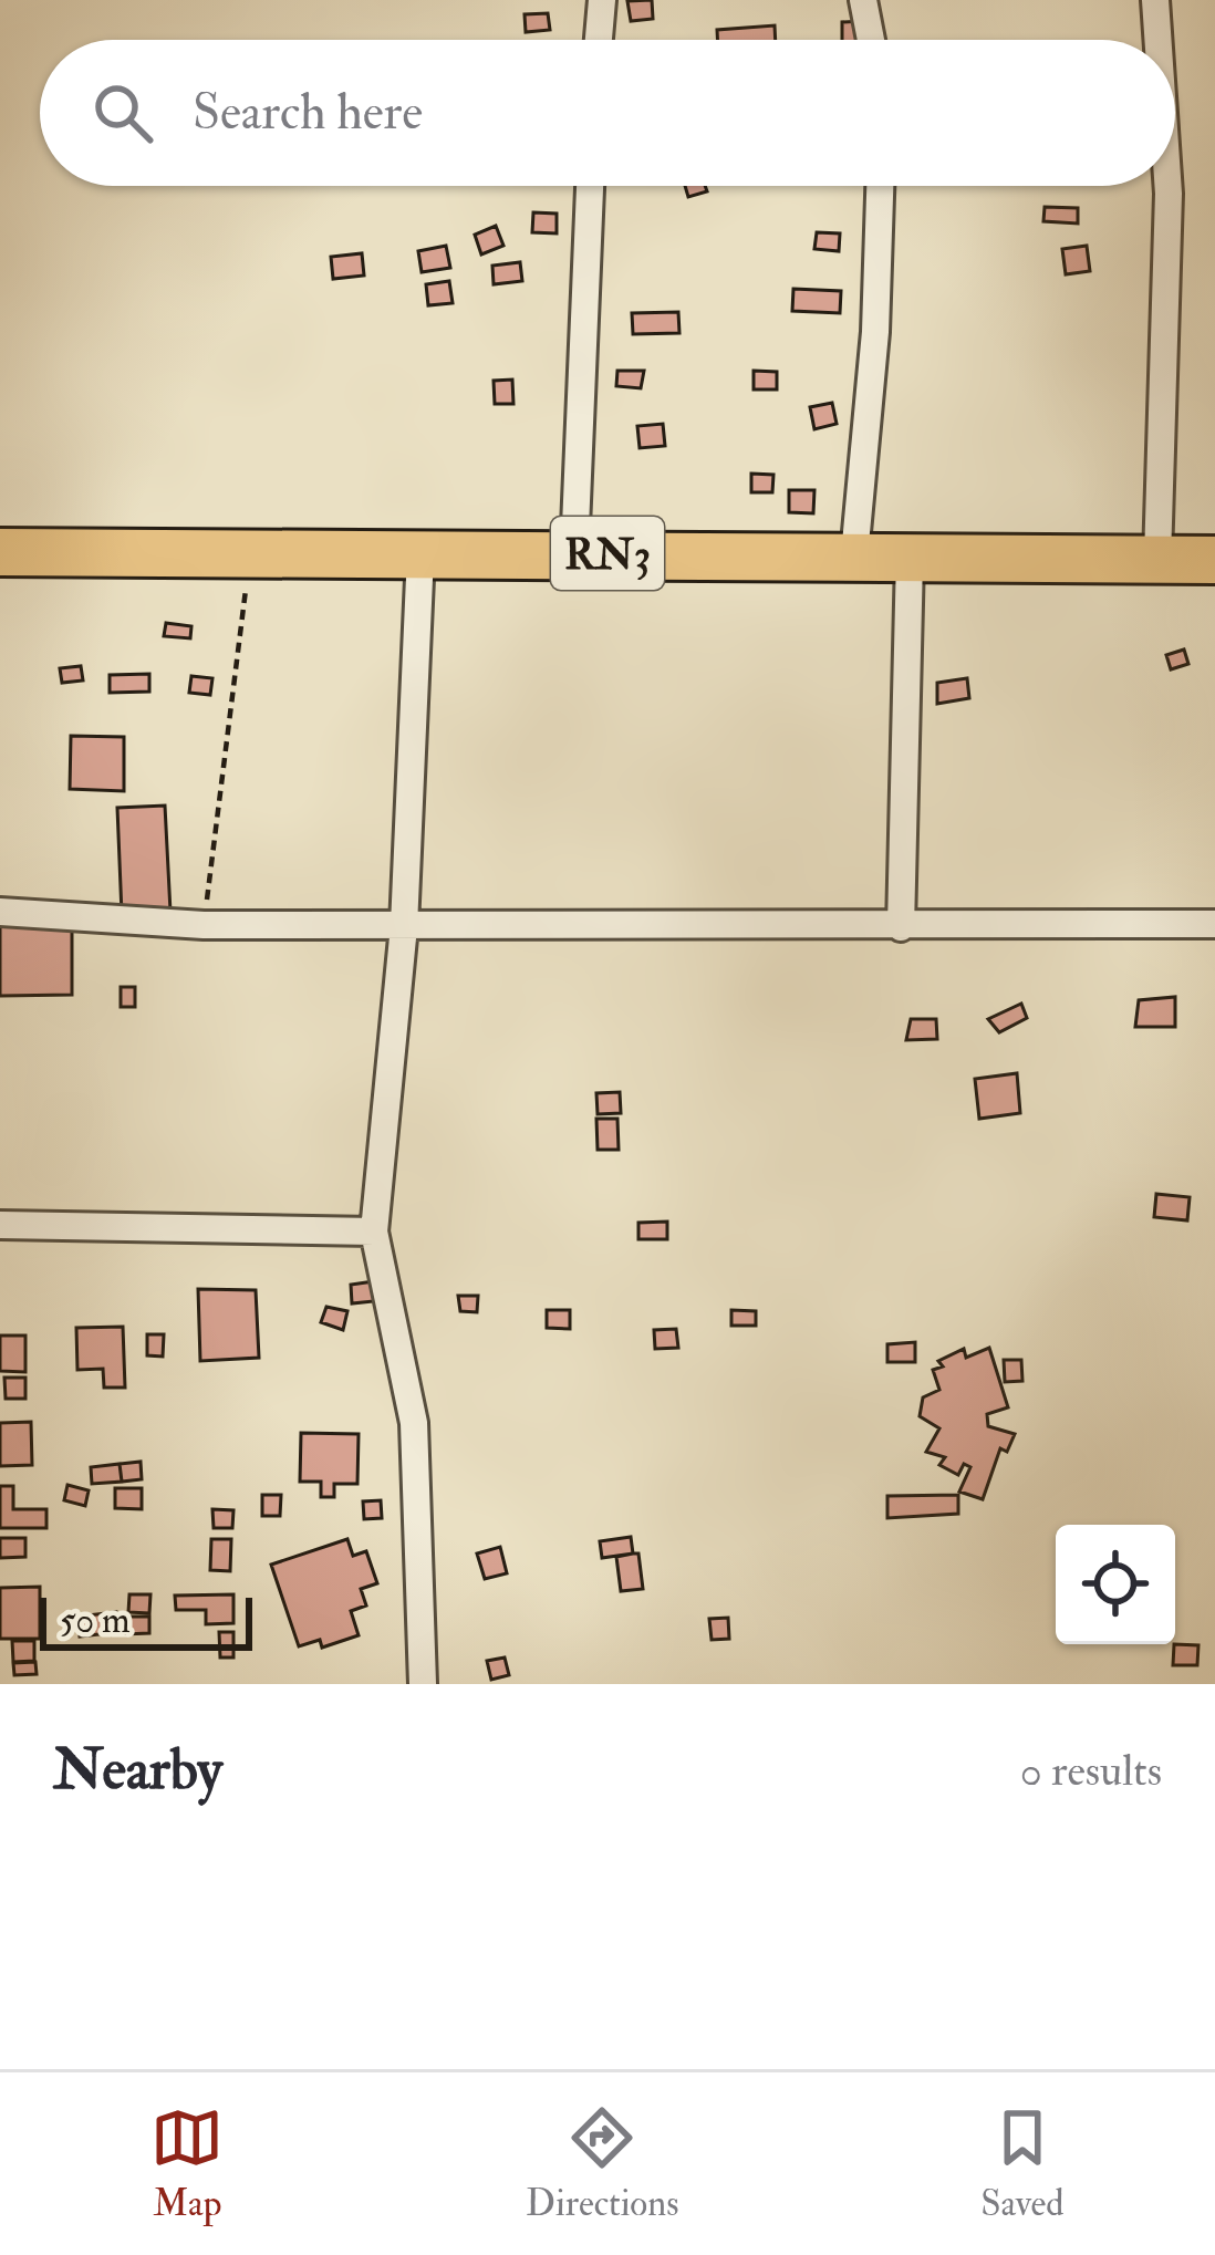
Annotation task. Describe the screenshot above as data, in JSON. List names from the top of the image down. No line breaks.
{"streets":{"highway":["RN3"]},"scale_bar":"50 m","page":{"search":"Search here","scale":"50 m","heading":["Nearby","0 results"],"nav":["Map","Directions","Saved"]}}
